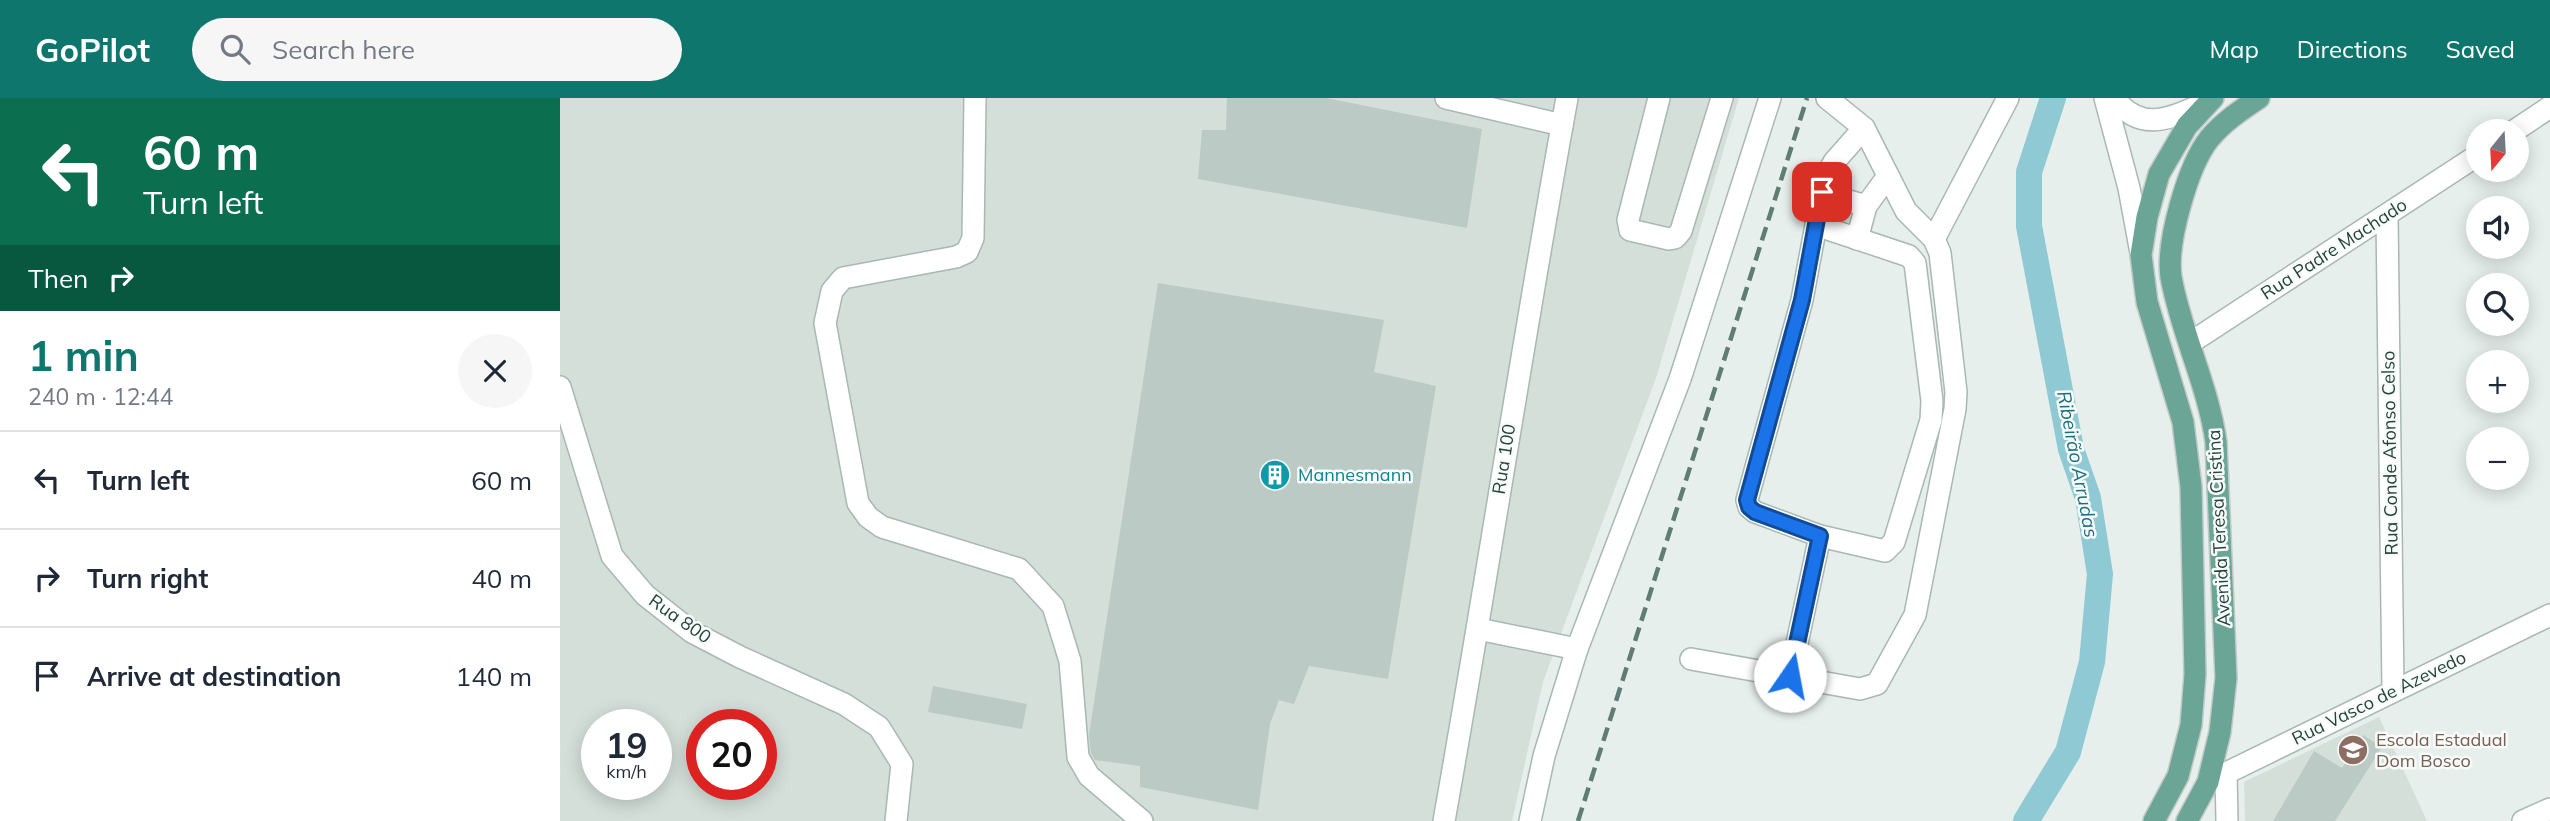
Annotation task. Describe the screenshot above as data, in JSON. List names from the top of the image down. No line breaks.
{"streets":{"main road":["Avenida Teresa Cristina"],"street":["Rua Padre Machado","Rua Conde Afonso Celso","Rua 100","Rua 800","Rua Vasco de Azevedo"]},"crossings":[["Rua Padre Machado","Rua Conde Afonso Celso"],["Rua Padre Machado","Avenida Teresa Cristina"],["Rua Conde Afonso Celso","Rua Vasco de Azevedo"],["Avenida Teresa Cristina","Rua Vasco de Azevedo"]],"water":["Ribeirão Arrudas"],"places":{"building":["Mannesmann"],"school or university":["Escola Estadual Dom Bosco"]},"north":"bottom","page":{"header":"GoPilot","search":"Search here","nav":["Map","Directions","Saved"],"turn":["60 m","Turn left"],"map_buttons":["+","−"],"then":"Then","heading":["1 min","240 m · 12:44"],"list":[{"name":"Turn left","value":"60 m"},{"name":"Turn right","value":"40 m"},{"name":"Arrive at destination","value":"140 m"}],"speed":"19 km/h","limit":"20"}}
